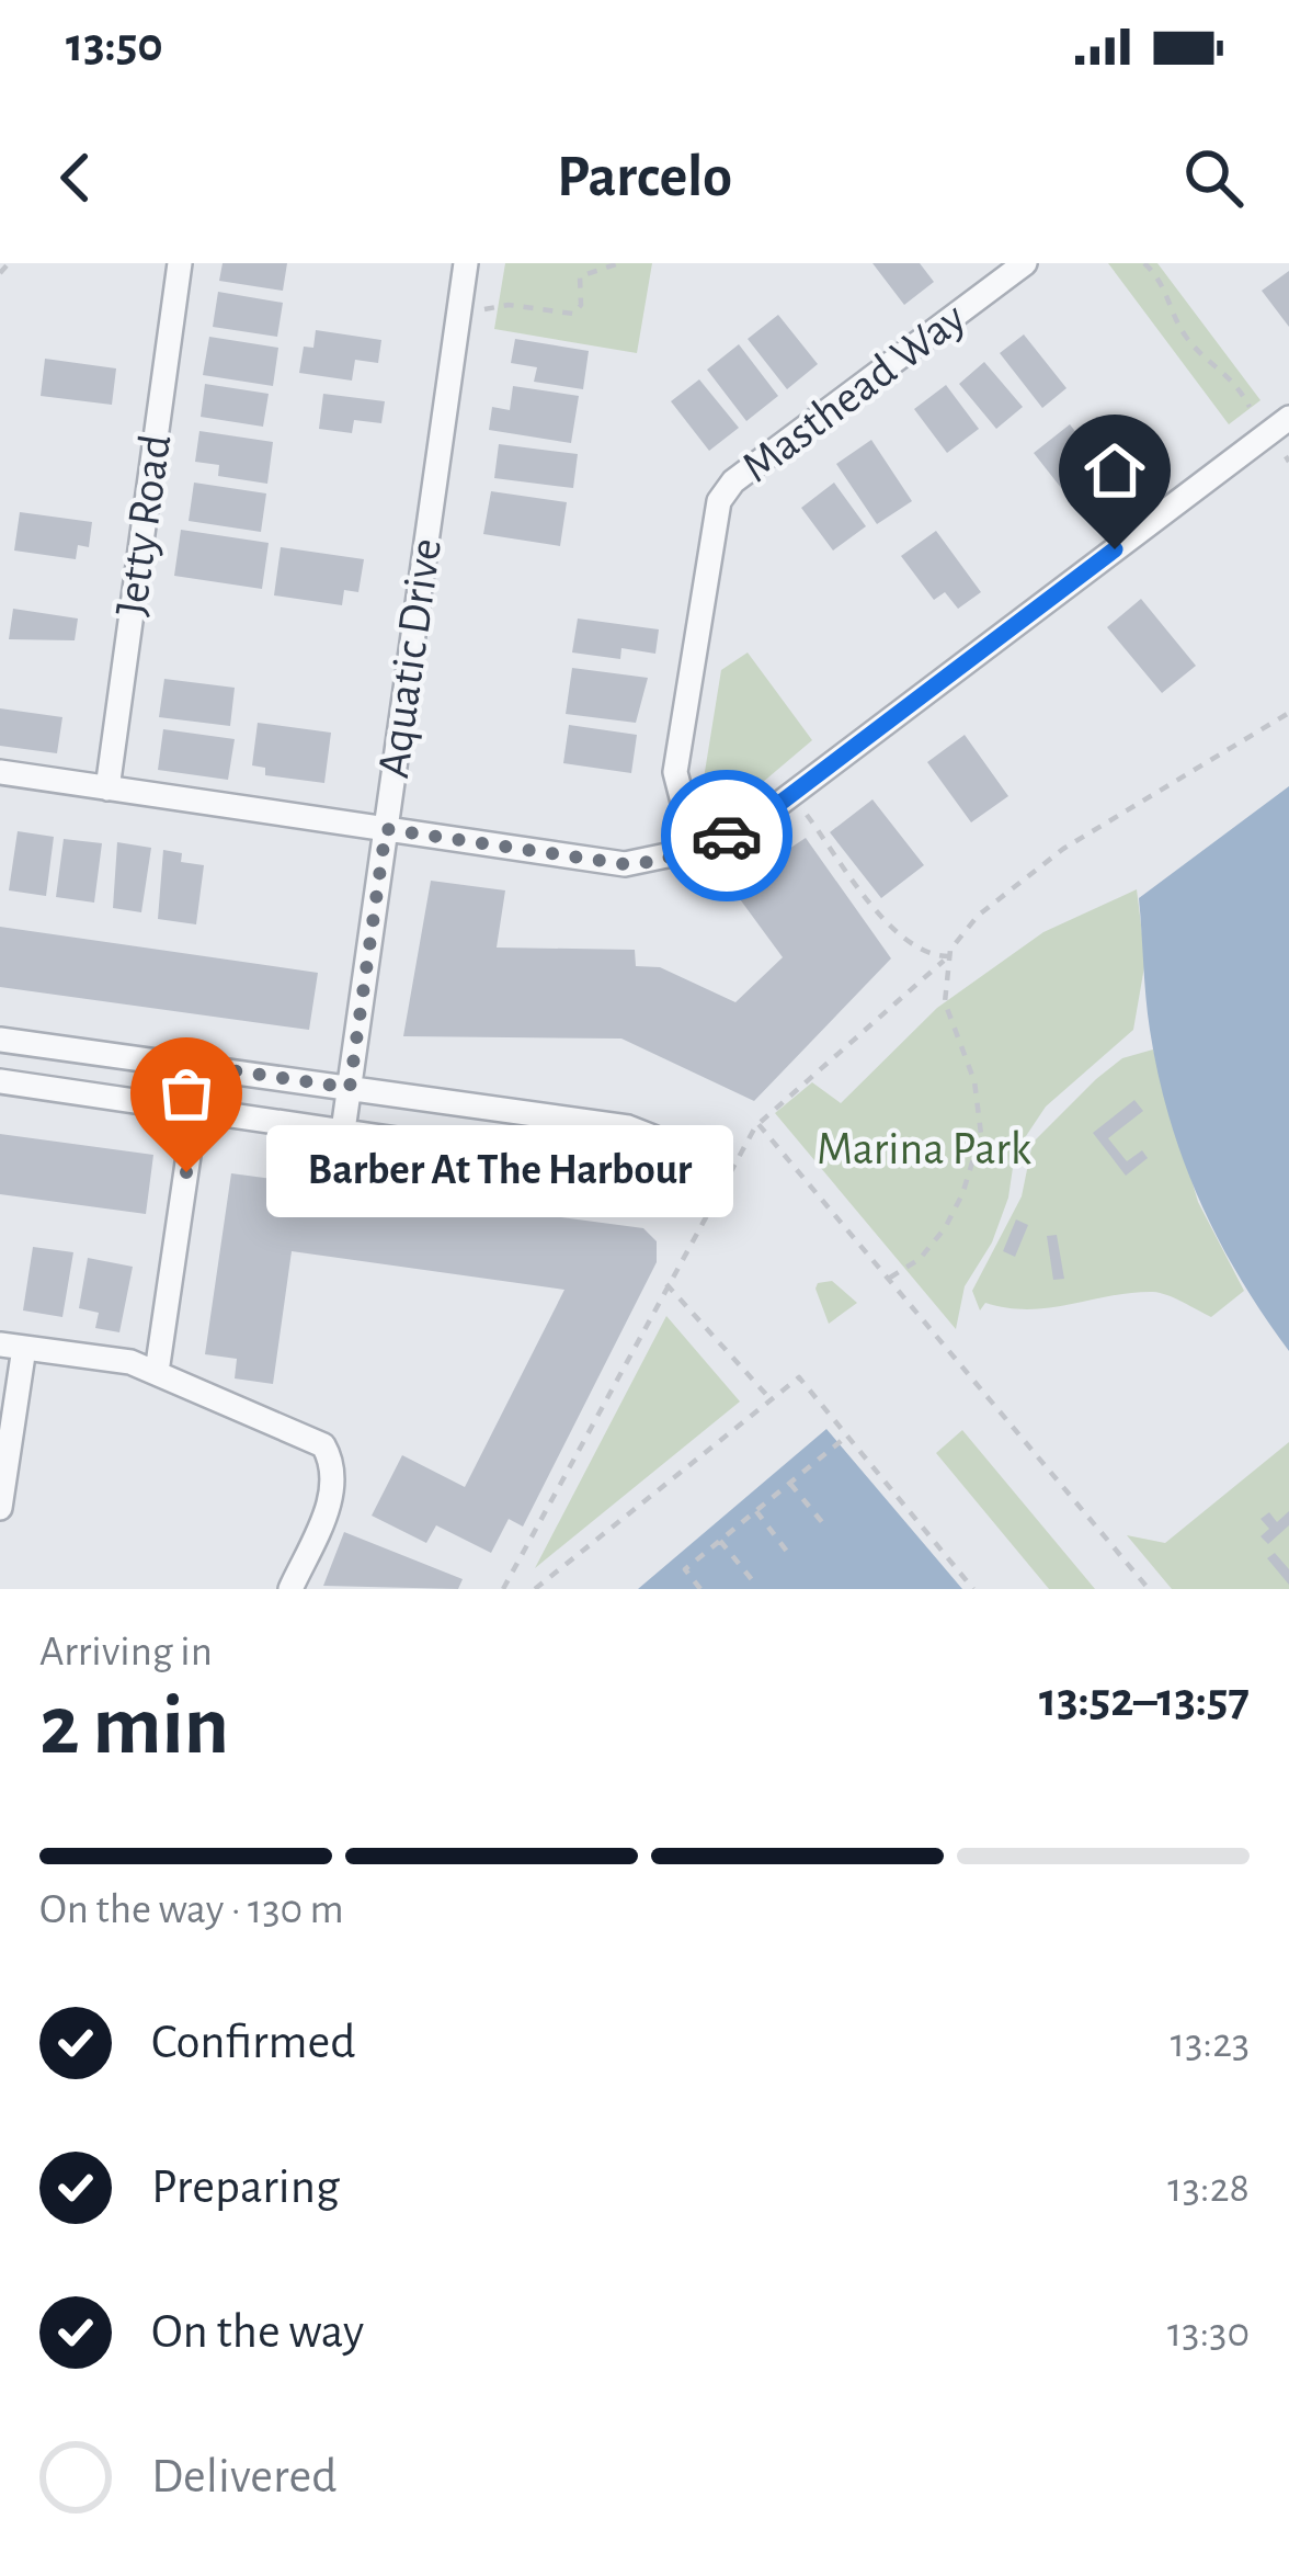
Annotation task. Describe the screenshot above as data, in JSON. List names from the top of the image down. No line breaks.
{"streets":{"street":["Masthead Way","Jetty Road","Aquatic Drive"]},"parks":["Marina Park"],"places":["Barber At The Harbour"],"page":{"status":"13:50","header":"Parcelo","bubble":"Barber At The Harbour","heading":["2 min","Arriving in","13:52–13:57"],"bar":"On the way · 130 m","list":[["Confirmed","13:23"],["Preparing","13:28"],["On the way","13:30"],"Delivered"]}}
